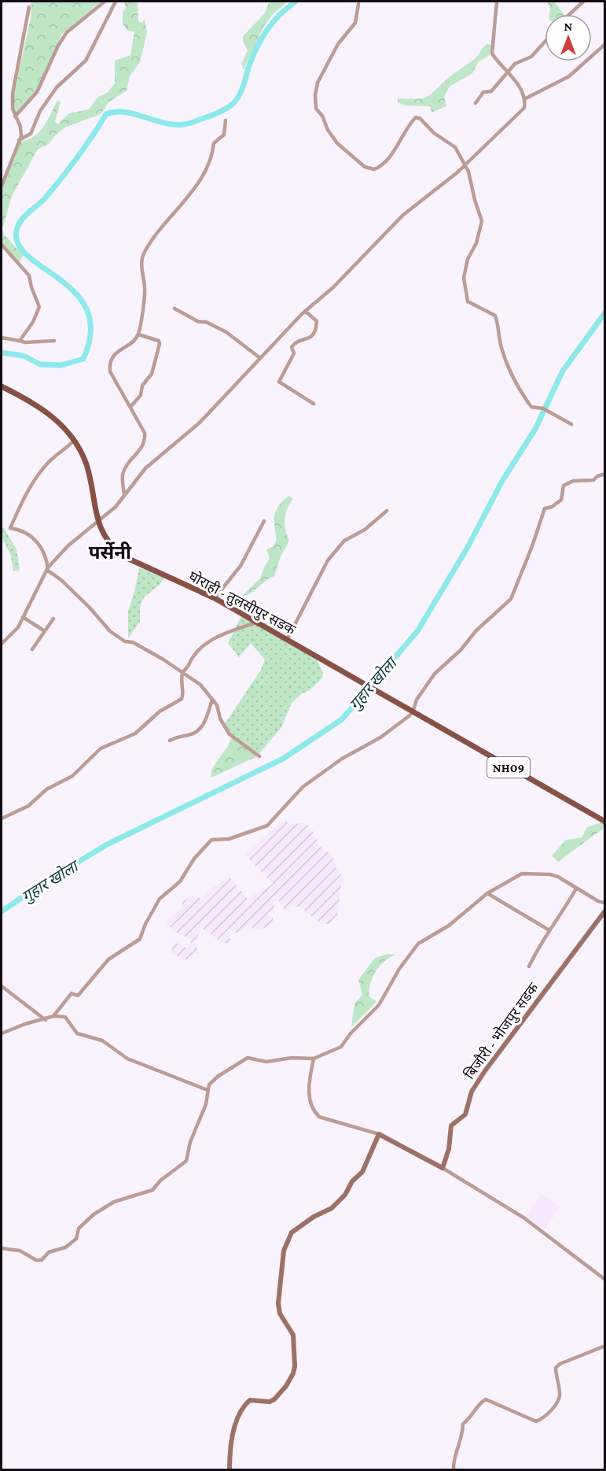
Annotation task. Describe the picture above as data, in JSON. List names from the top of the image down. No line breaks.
{"streets":{"main road":["घोराही - तुलसीपुर सडक","NH09"],"street":["बिजौरी - भोजपुर सडक"]},"crossings":[["घोराही - तुलसीपुर सडक","NH09"]],"districts":["पर्सेनी"],"water":["गुहार खोला"],"north":"top"}
